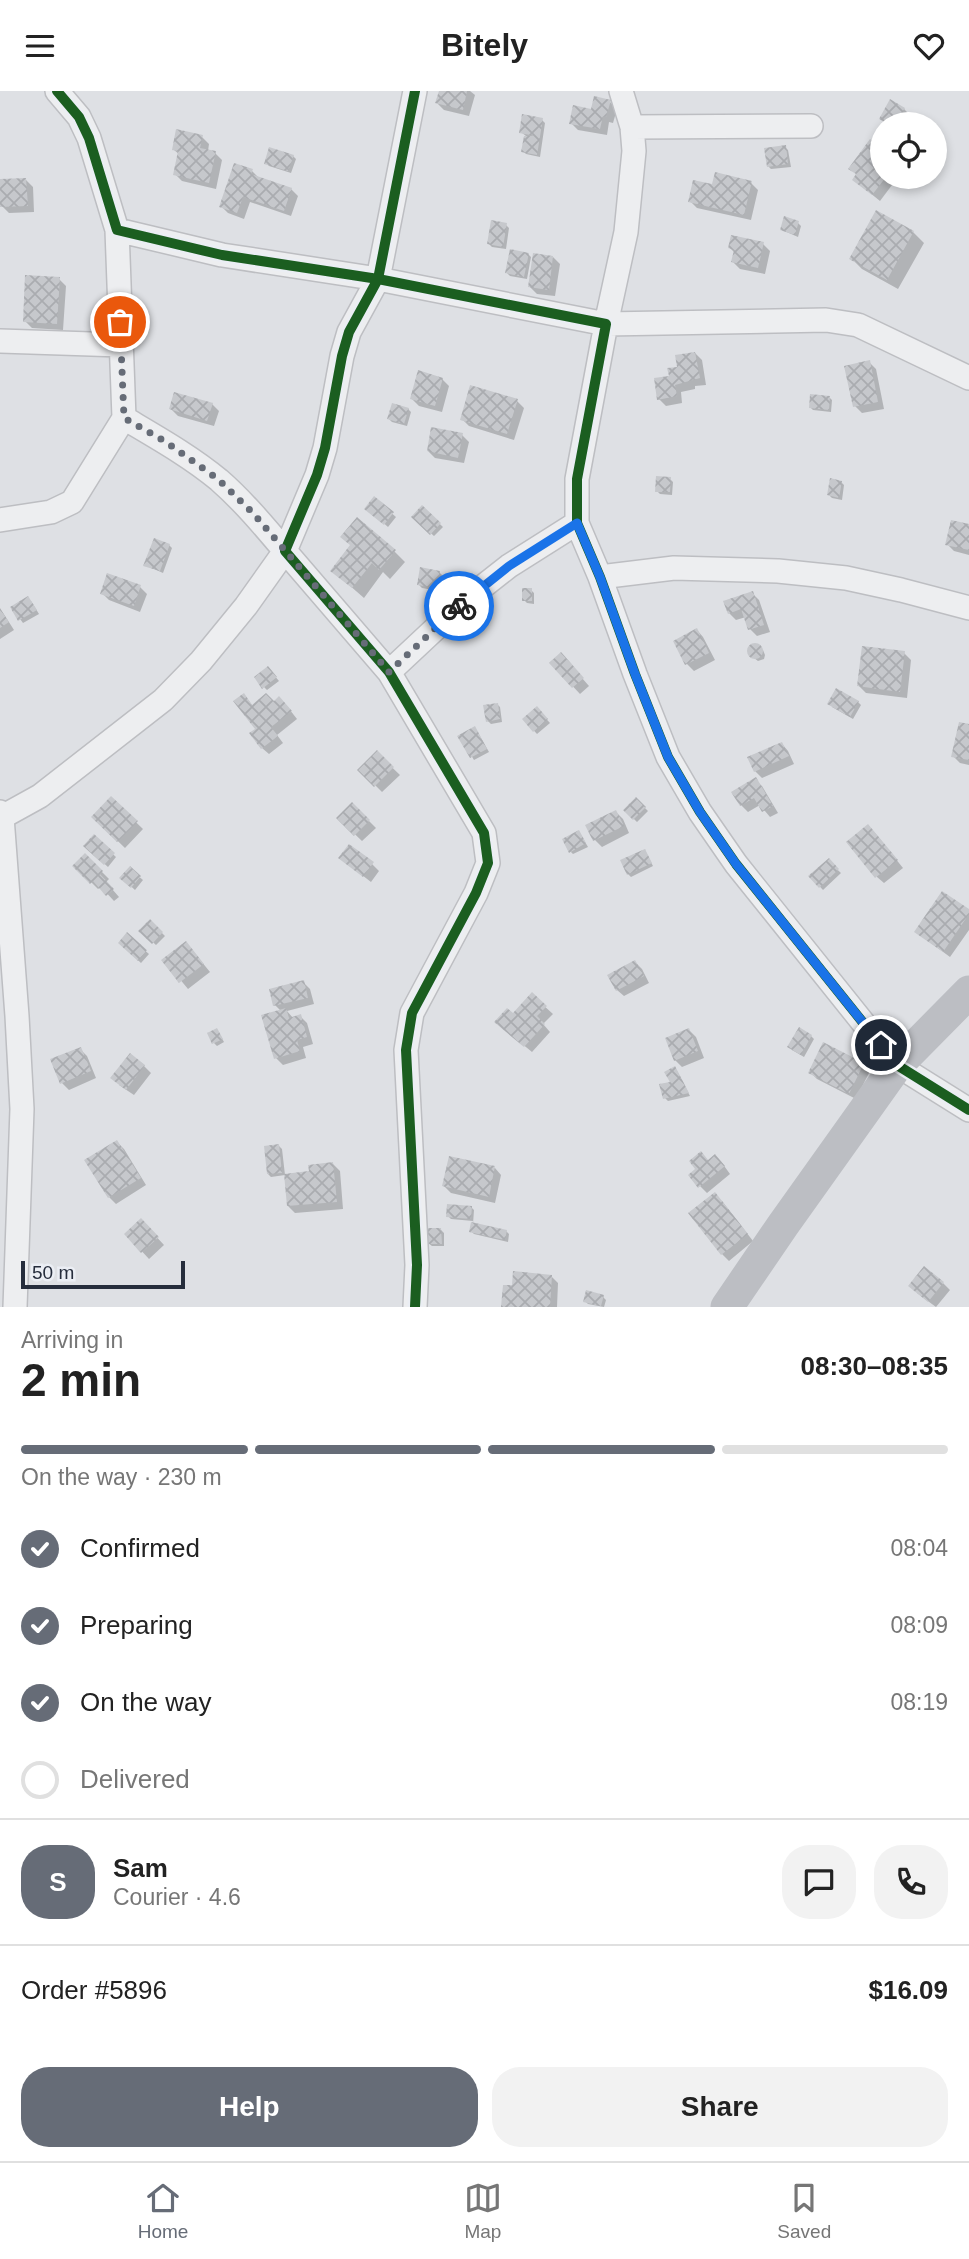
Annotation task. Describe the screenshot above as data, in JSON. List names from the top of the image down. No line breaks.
{"scale_bar":"50 m","page":{"header":"Bitely","scale":"50 m","heading":["2 min","Arriving in","08:30–08:35"],"panel":["Sam","Courier · 4.6","Order #5896","$16.09"],"bar":"On the way · 230 m","list":[["Confirmed","08:04"],["Preparing","08:09"],["On the way","08:19"],"Delivered"],"round":"S","buttons":["Help","Share"],"tabs":["Home","Map","Saved"]}}
